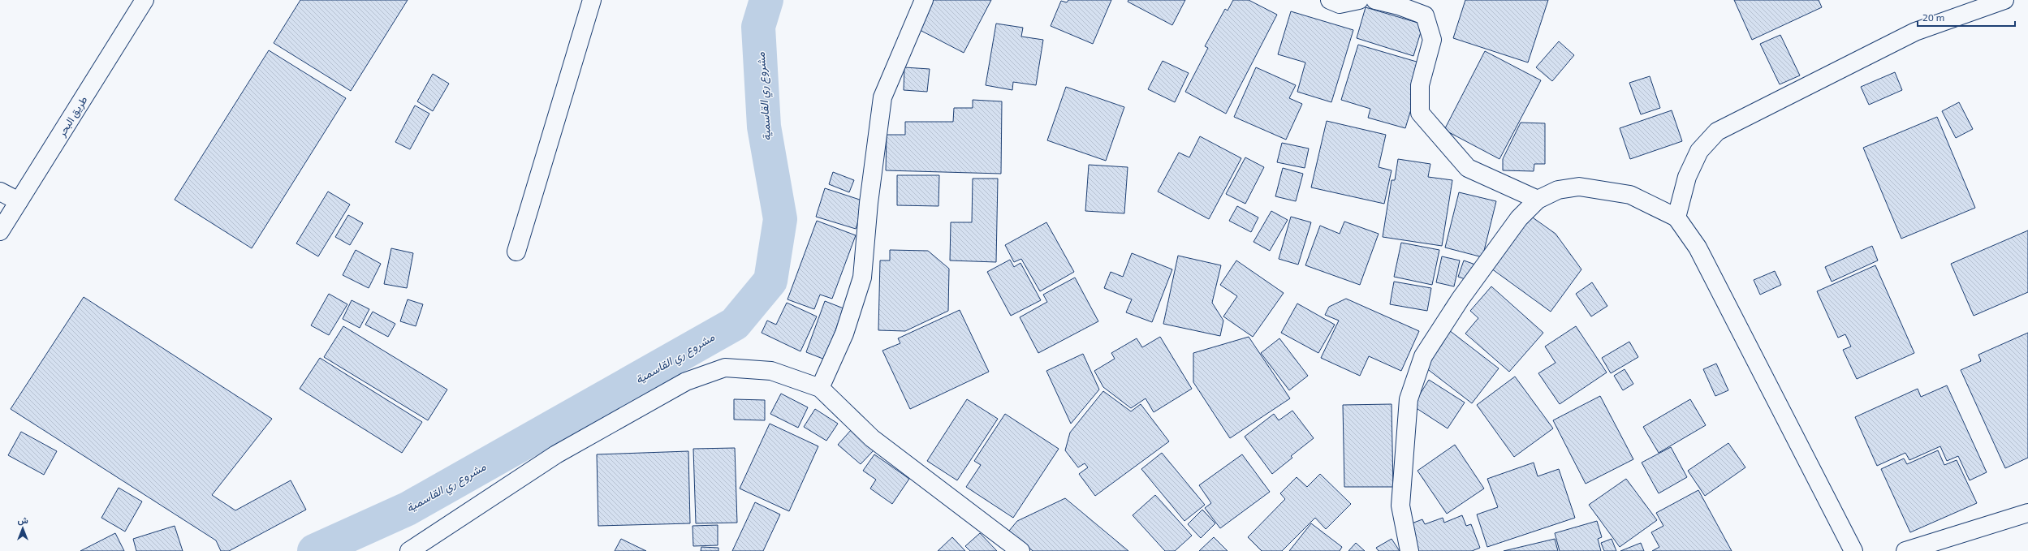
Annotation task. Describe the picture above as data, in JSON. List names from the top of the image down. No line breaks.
{"streets":{"main road":["طريق البحر"]},"water":["مشروع ري القاسمية"],"scale_bar":"20 m","north":"top"}
